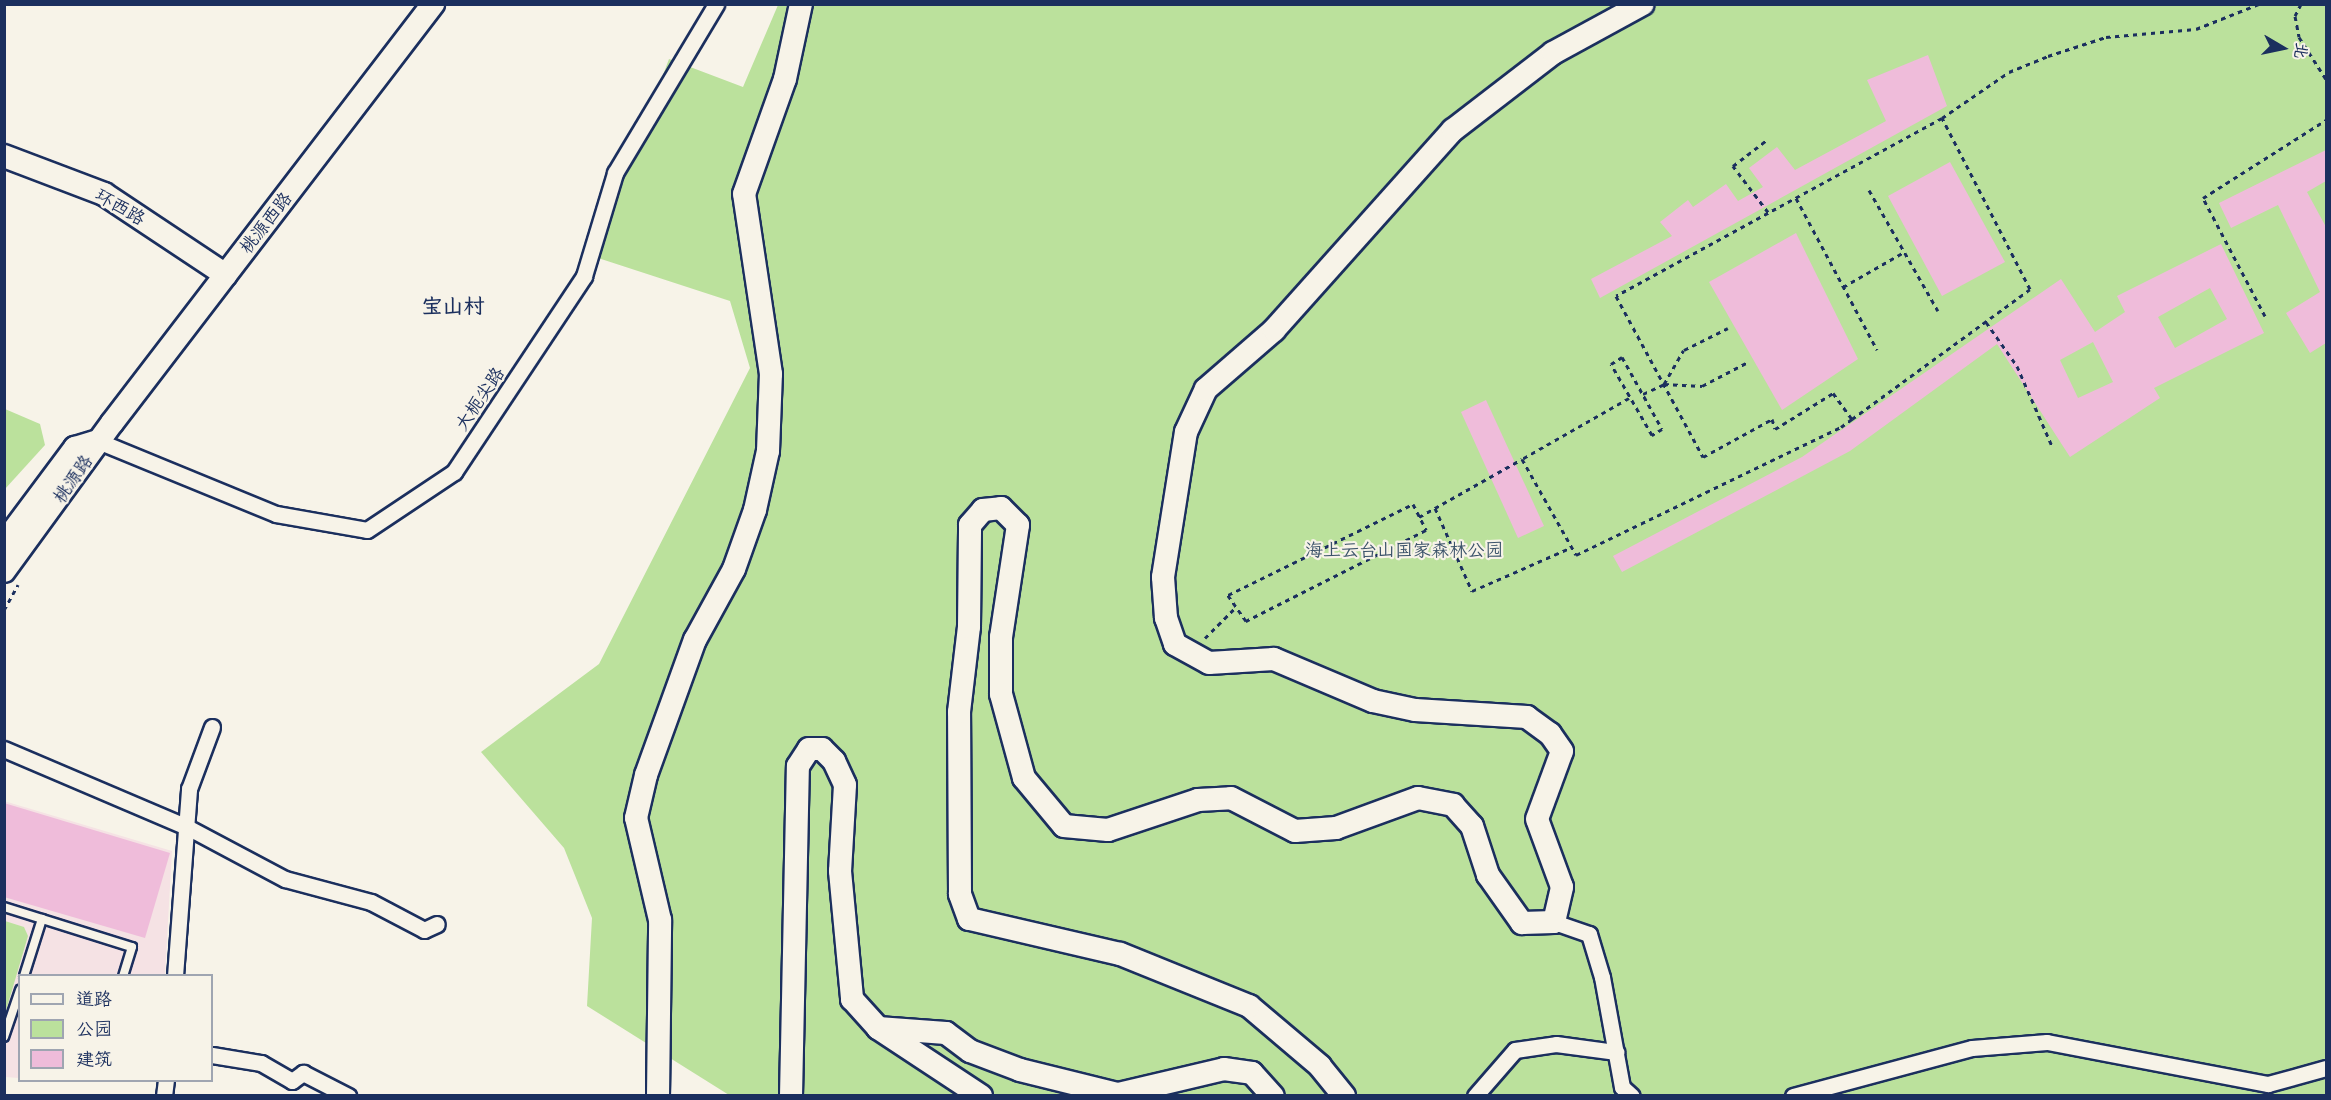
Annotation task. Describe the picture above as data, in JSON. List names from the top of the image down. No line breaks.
{"streets":{"street":["环西路","桃源西路","大枙尖路","桃源路"]},"crossings":[["环西路","桃源西路"],["桃源西路","大枙尖路"],["桃源西路","桃源路"],["大枙尖路","桃源路"]],"districts":["宝山村"],"parks":["海上云台山国家森林公园"],"legend":["道路","公园","建筑"],"north":"right"}
